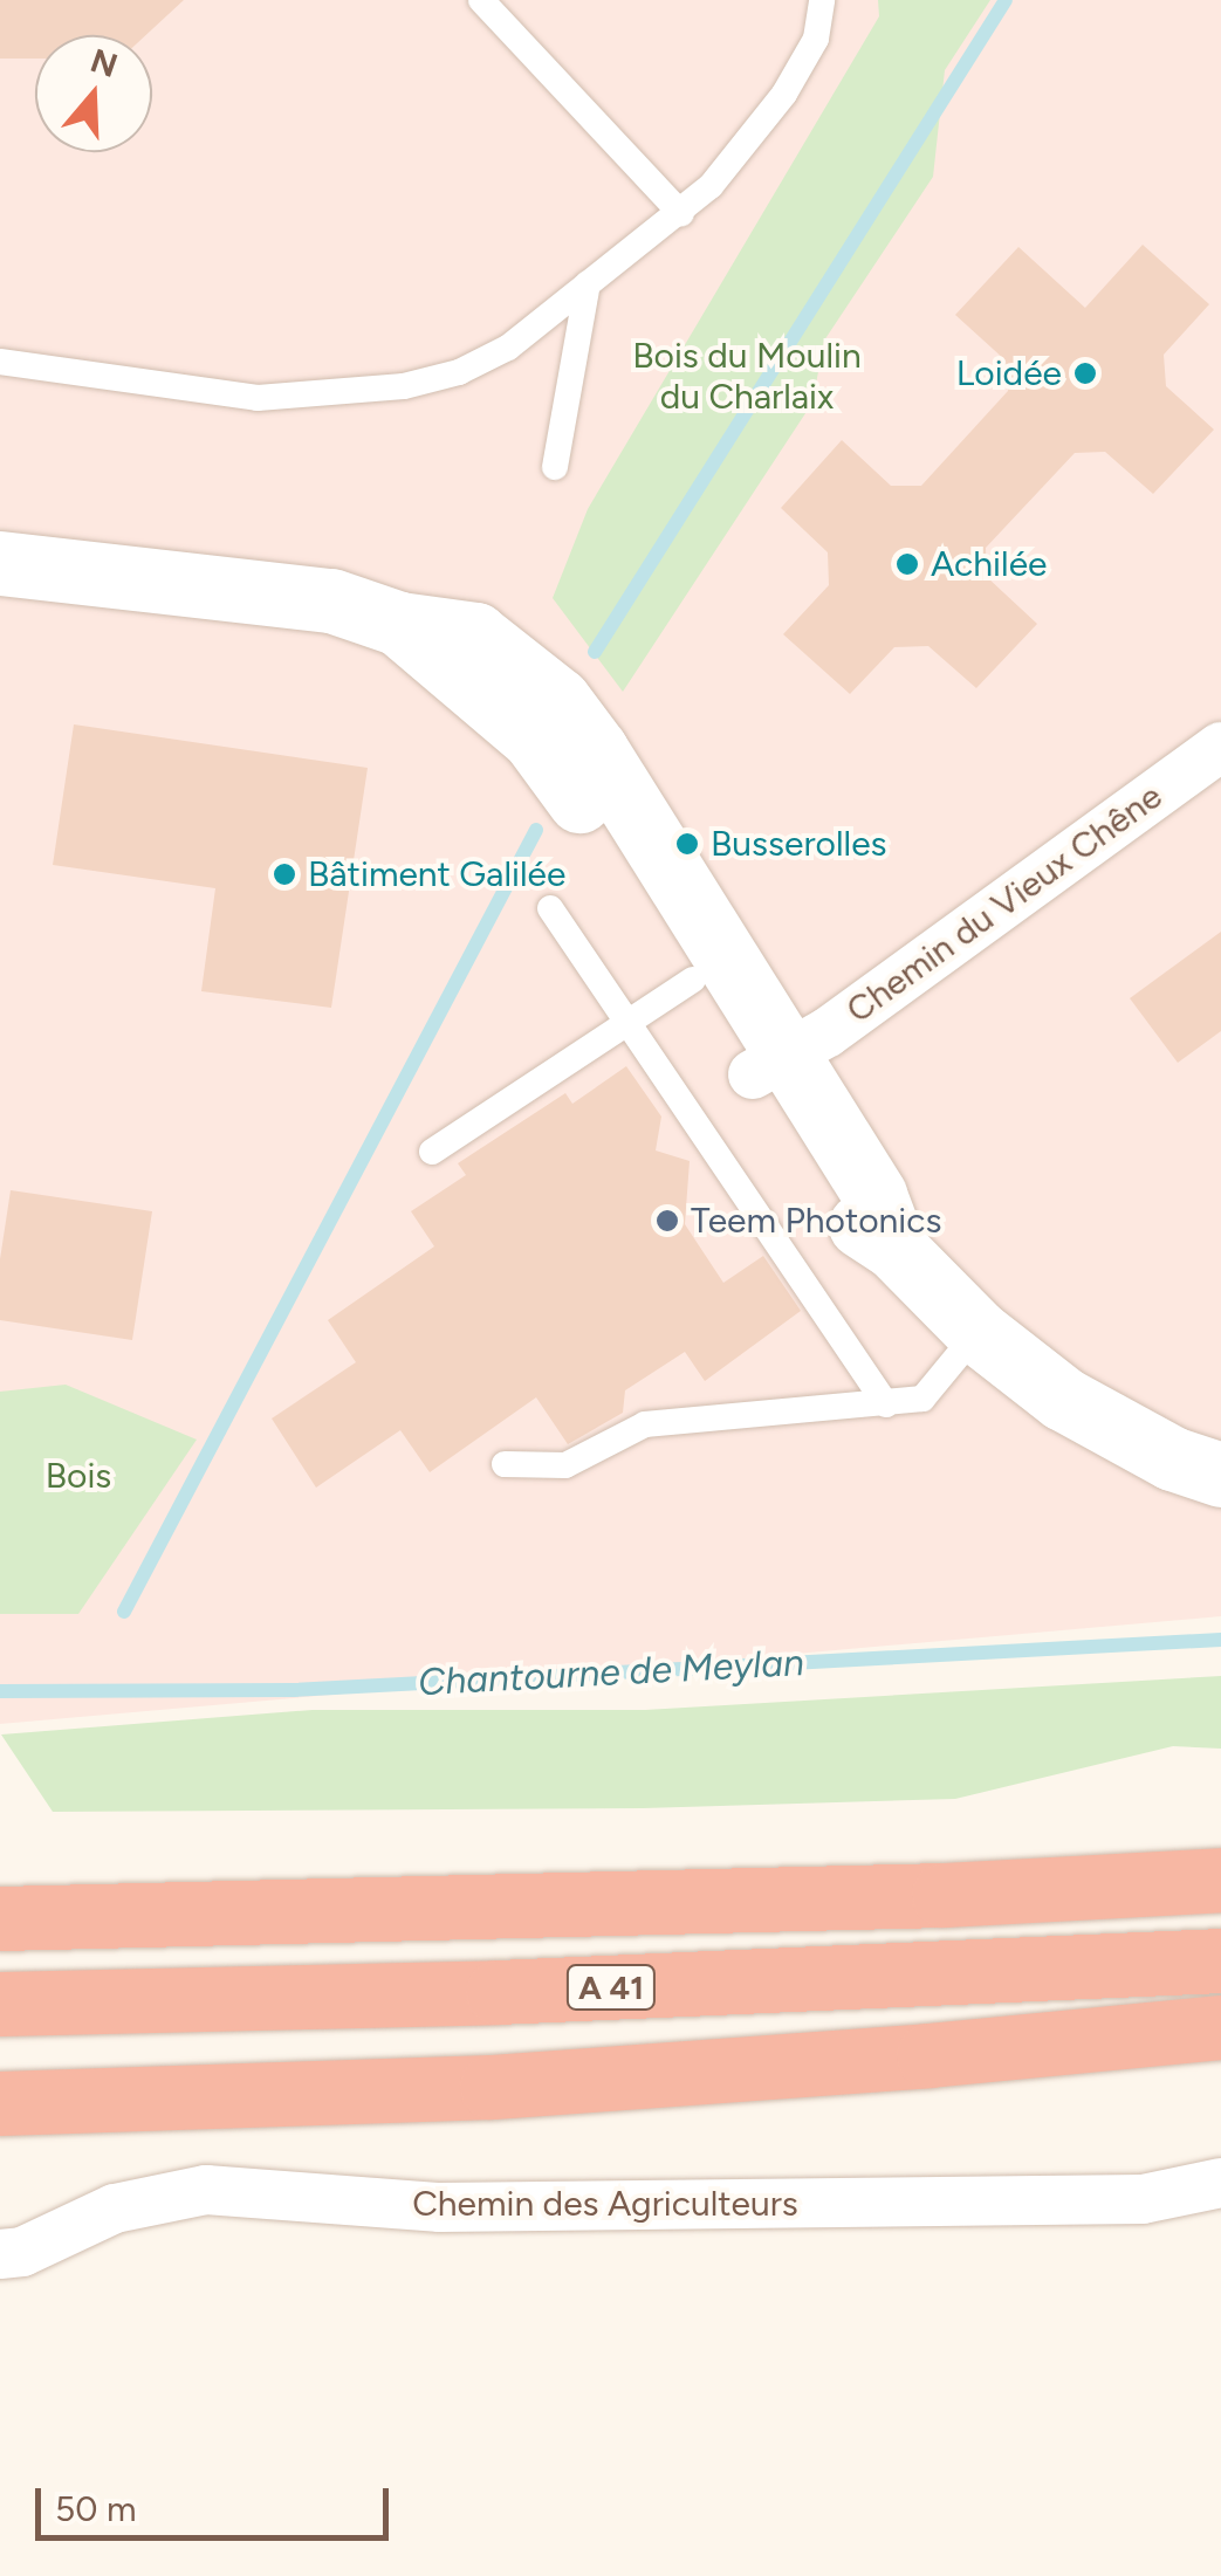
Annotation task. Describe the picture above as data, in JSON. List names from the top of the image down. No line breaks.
{"streets":{"highway":["A 41"],"street":["Chemin du Vieux Chêne","Chemin des Agriculteurs"]},"water":["Chantourne de Meylan"],"parks":["Bois du Moulin du Charlaix","Bois"],"places":["Loidée","Achilée","Busserolles","Bâtiment Galilée","Teem Photonics"],"scale_bar":"50 m","north":"top"}
